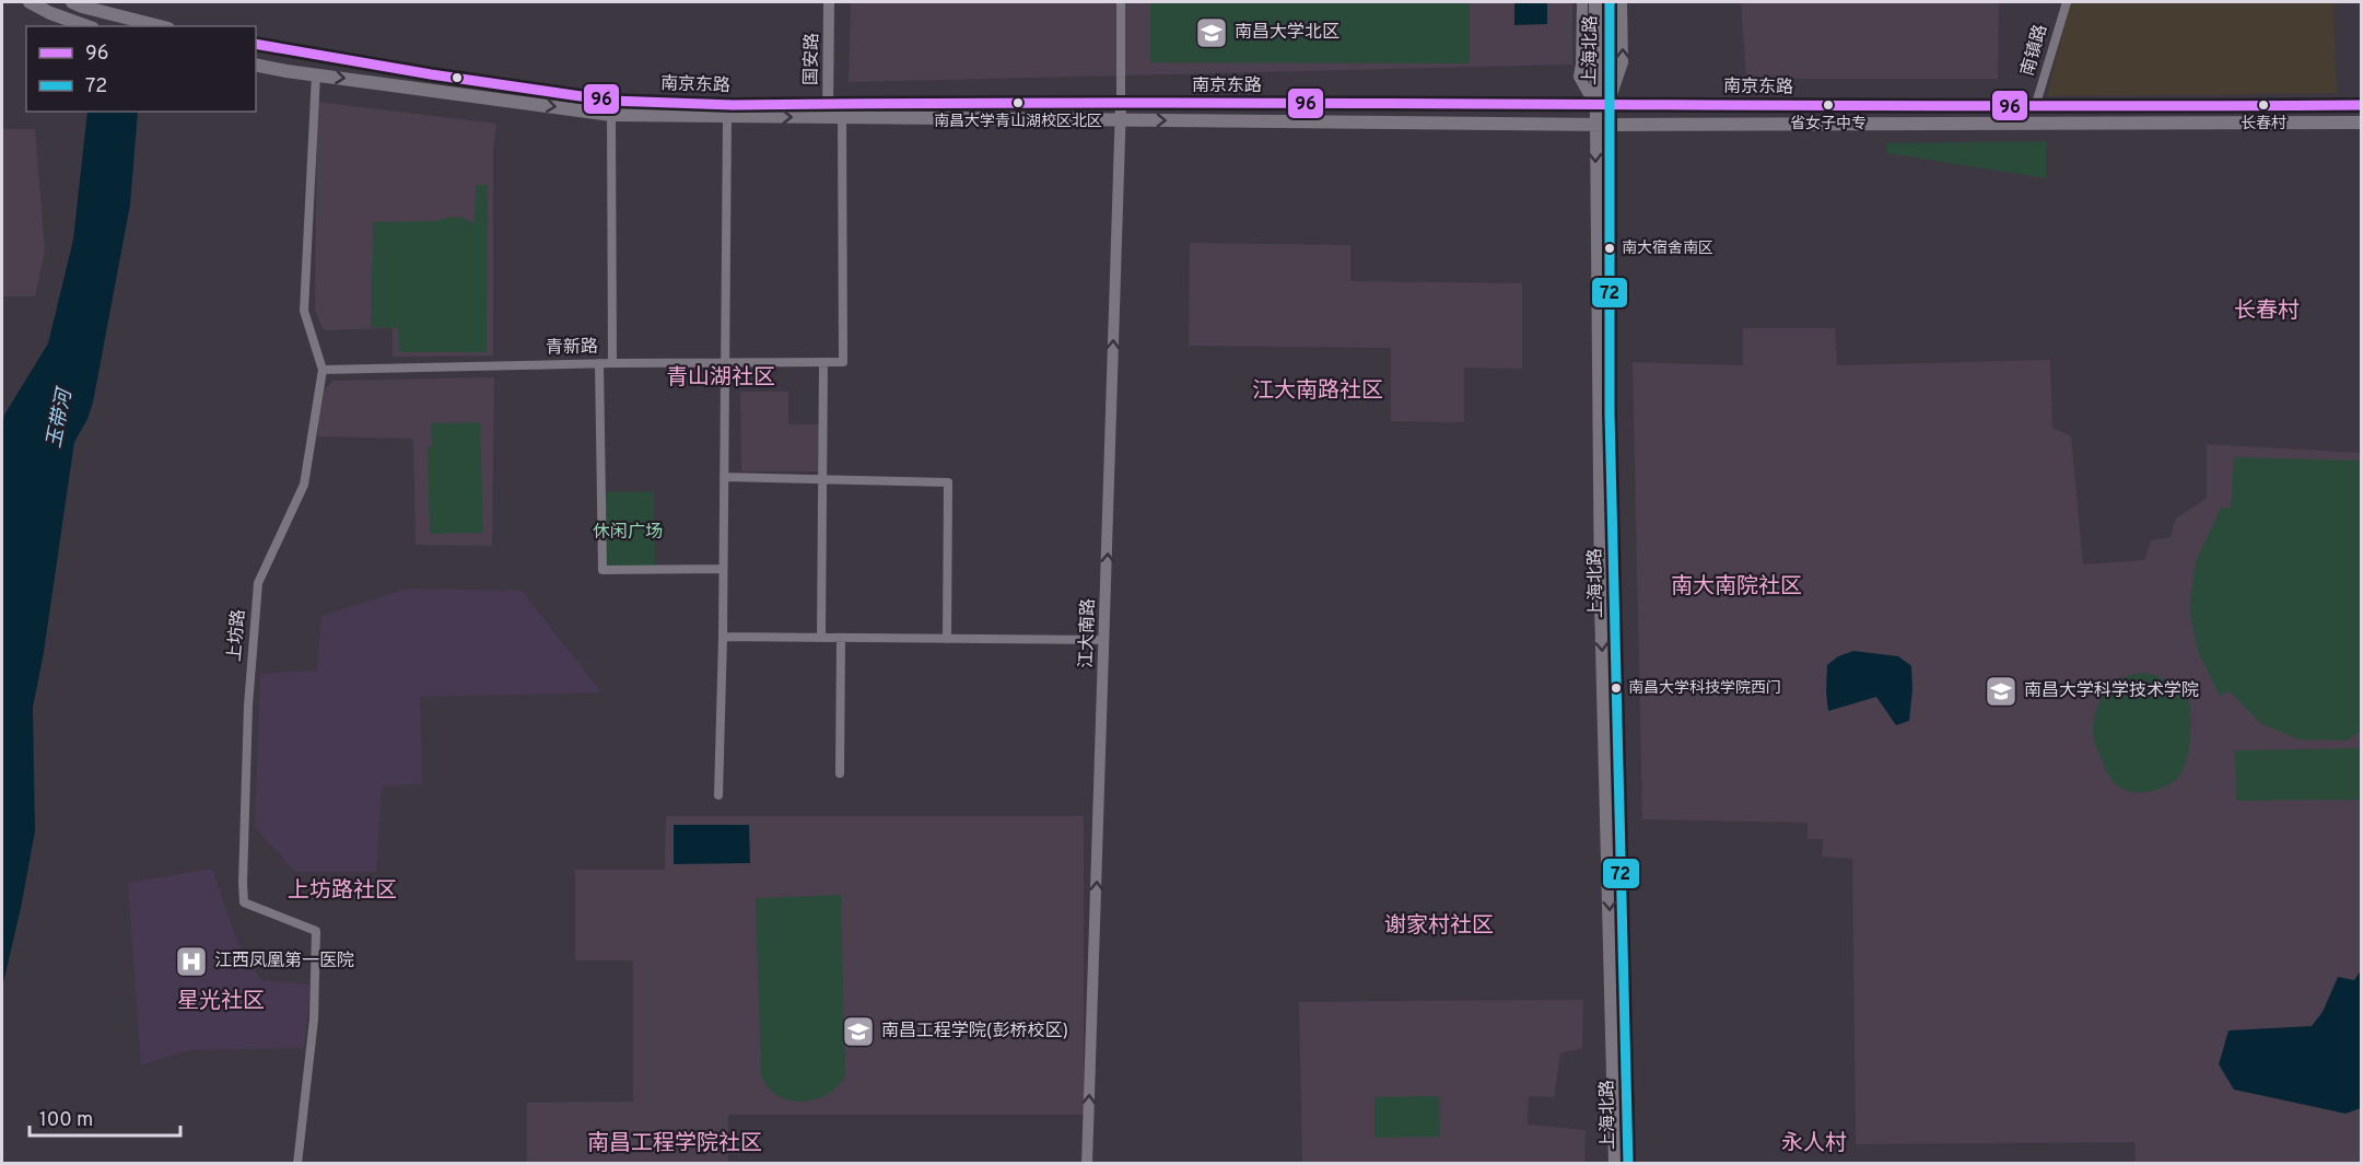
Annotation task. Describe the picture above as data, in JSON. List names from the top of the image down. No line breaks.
{"streets":{"main road":["上海北路","南京东路"],"street":["南镇路","国安路","青新路","江大南路","上坊路"]},"crossings":[["上海北路","南京东路"],["南镇路","南京东路"],["国安路","南京东路"],["南京东路","江大南路"],["南京东路","上坊路"],["青新路","上坊路"]],"one_way":["江大南路"],"districts":["长春村","青山湖社区","江大南路社区","南大南院社区","上坊路社区","谢家村社区","星光社区","南昌工程学院社区","永人村"],"water":["玉带河"],"parks":["休闲广场"],"places":{"school or university":["南昌大学北区","南昌大学科学技术学院","南昌工程学院(彭桥校区)"],"other":["南昌大学青山湖校区北区","省女子中专","长春村","南大宿舍南区","南昌大学科技学院西门"],"hospital":["江西凤凰第一医院"]},"lines":["transit line 72","transit line 96"],"legend":["96","72"],"scale_bar":"100 m"}
